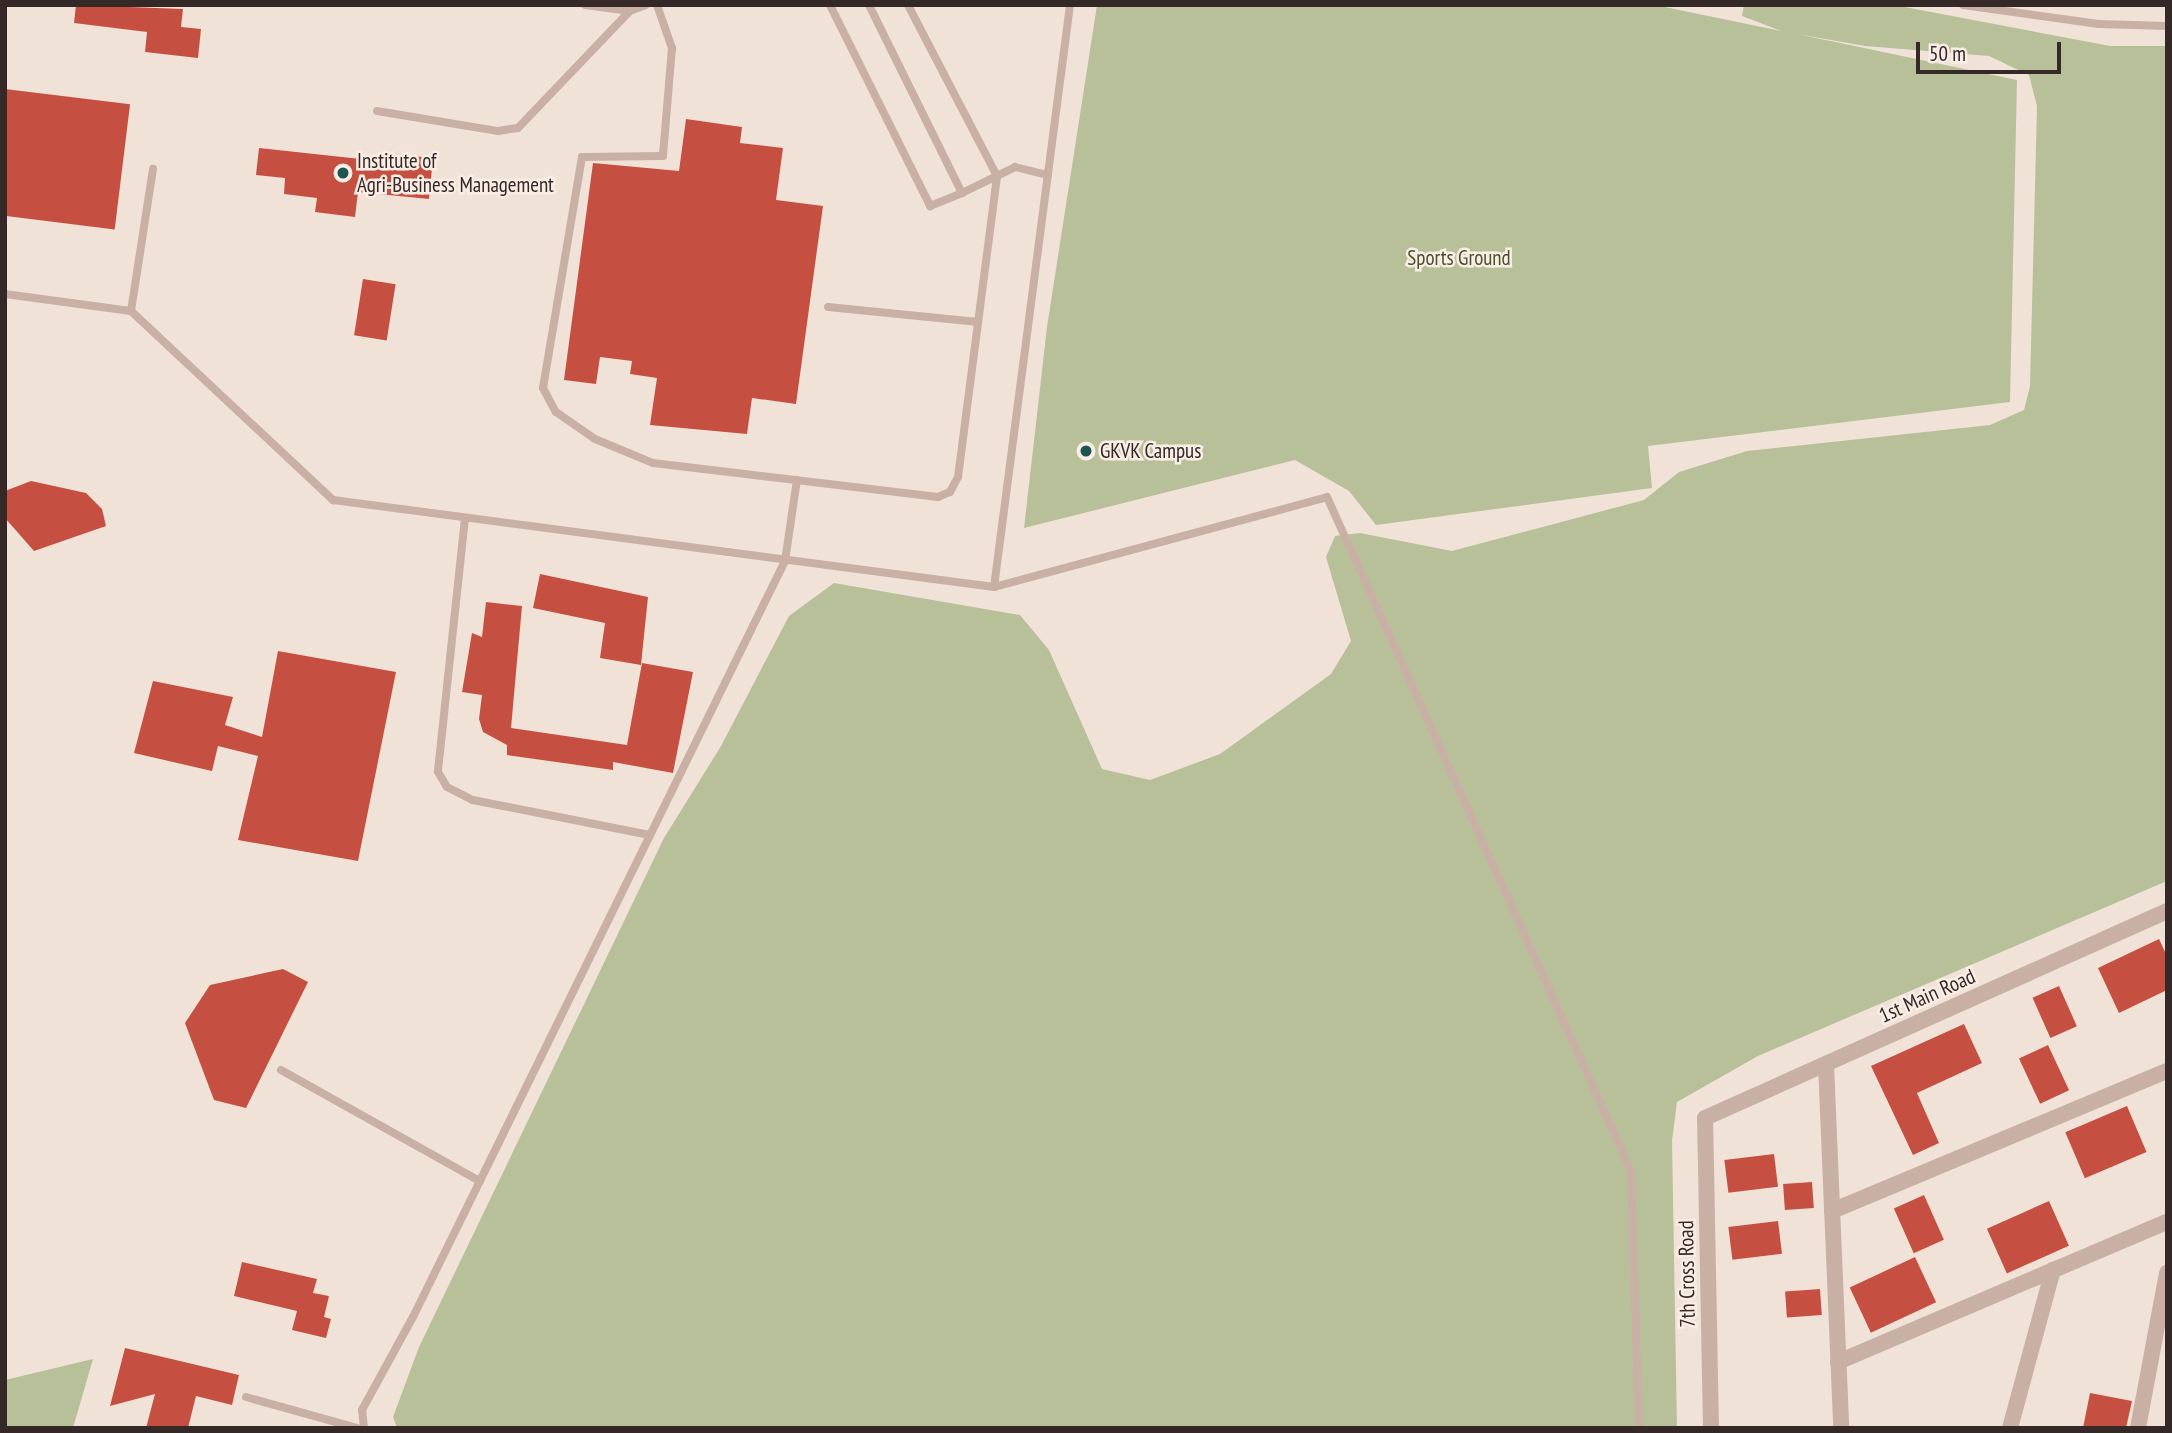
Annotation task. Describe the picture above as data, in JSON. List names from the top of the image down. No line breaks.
{"streets":{"street":["1st Main Road","7th Cross Road"]},"crossings":[["1st Main Road","7th Cross Road"]],"parks":["Sports Ground"],"places":["Institute of Agri-Business Management","GKVK Campus"],"scale_bar":"50 m"}
